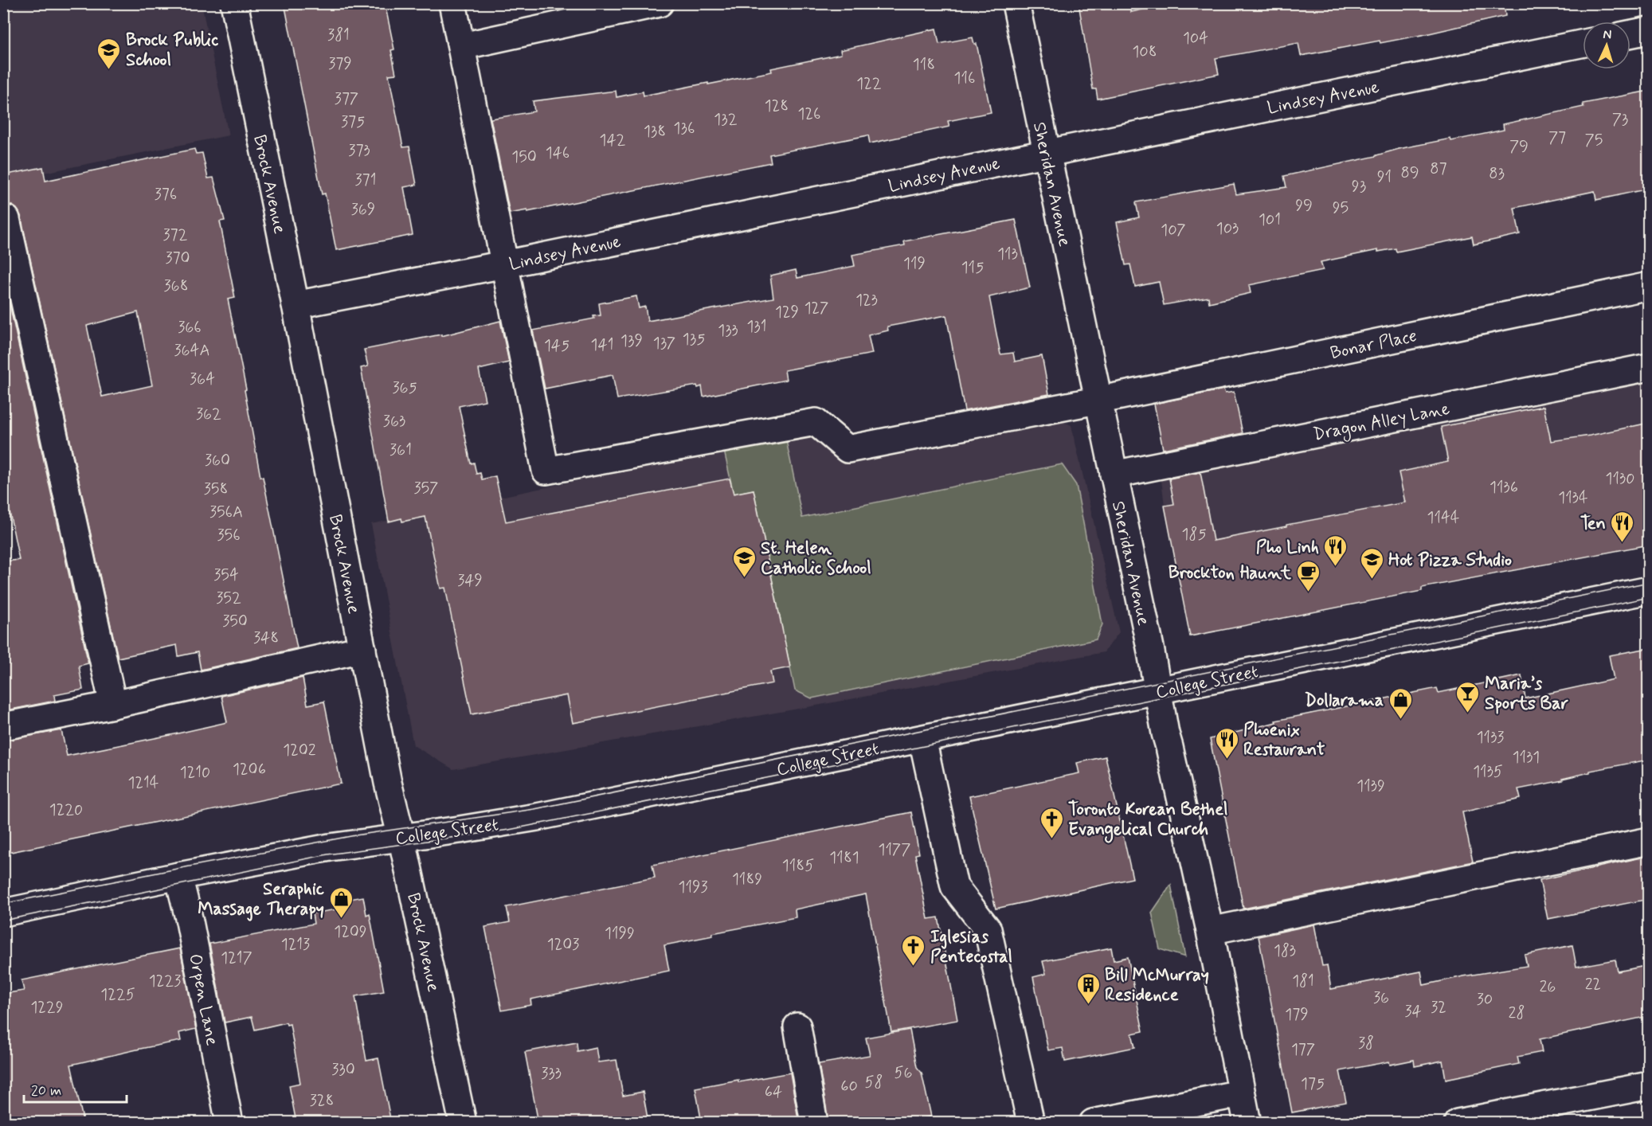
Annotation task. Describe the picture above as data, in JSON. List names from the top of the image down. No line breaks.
{"streets":{"street":["Lindsey Avenue","Brock Avenue","Sheridan Avenue","Bonar Place","Dragon Alley Lane","College Street","Orpen Lane"]},"crossings":[["Lindsey Avenue","Brock Avenue"],["Lindsey Avenue","Sheridan Avenue"],["Lindsey Avenue","Bonar Place"],["Brock Avenue","College Street"],["Sheridan Avenue","Bonar Place"],["Sheridan Avenue","Dragon Alley Lane"],["Sheridan Avenue","College Street"],["College Street","Orpen Lane"]],"places":{"school or university":["Brock Public School","St. Helen Catholic School","Hot Pizza Studio"],"restaurant":["Ten","Pho Linh","Phoenix Restaurant"],"cafe":["Brockton Haunt"],"bar":["Maria’s Sports Bar"],"shop":["Dollarama","Seraphic Massage Therapy"],"church":["Toronto Korean Bethel Evangelical Church","Iglesias Pentecostal"],"building":["Bill McMurray Residence"]},"house_numbers":["381","104","108","379","118","116","122","377","128","126","132","73","375","136","138","77","142","75","79","373","146","150","87","89","83","91","371","93","376","99","95","369","101","103","107","372","113","370","119","115","368","123","127","129","131","366","133","135","139","137","141","145","364A","364","365","362","363","361","360","1130","1136","357","358","1134","356A","1144","185","356","354","349","352","350","348","1133","1202","1131","1206","1135","1210","1214","1139","1220","1177","1181","1185","1189","1193","1209","1199","1213","1203","183","1217","1223","181","22","26","1225","36","30","1229","32","34","28","179","38","177","330","56","333","58","175","60","64","328"],"scale_bar":"20 m","north":"top"}
